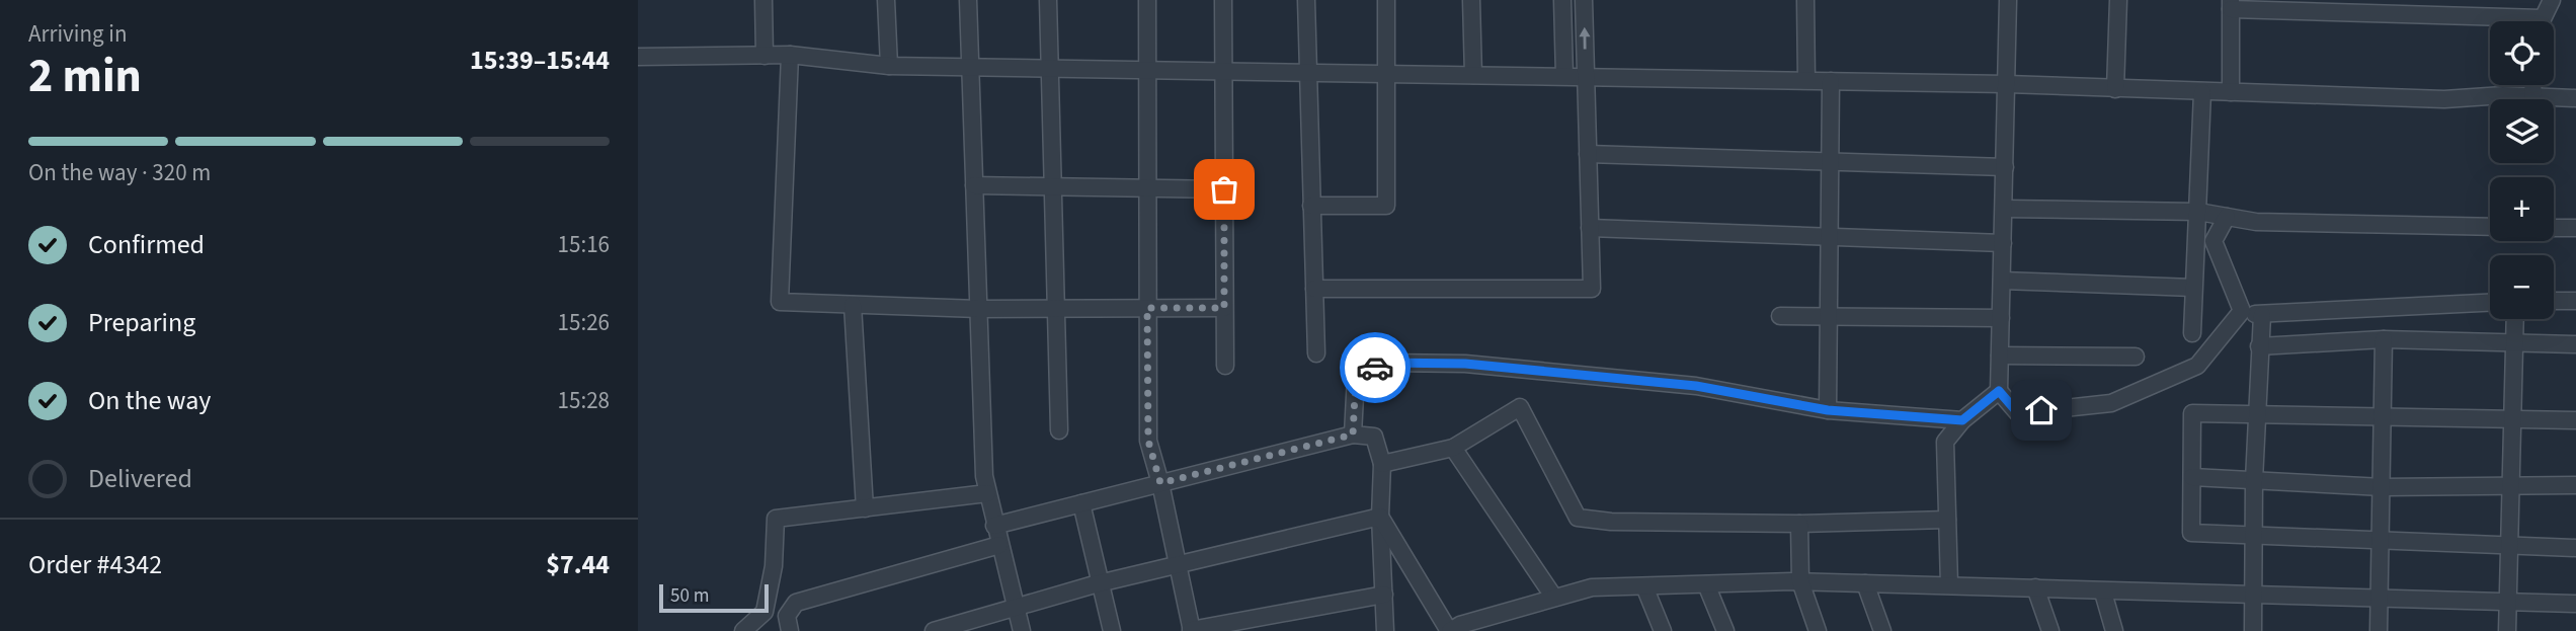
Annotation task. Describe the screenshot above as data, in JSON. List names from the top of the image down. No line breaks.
{"scale_bar":"50 m","page":{"heading":["2 min","Arriving in","15:39–15:44"],"panel":["Order #4342","$7.44"],"map_buttons":["+","−"],"bar":"On the way · 320 m","list":[["Confirmed","15:16"],["Preparing","15:26"],["On the way","15:28"],"Delivered"],"scale":"50 m"}}
